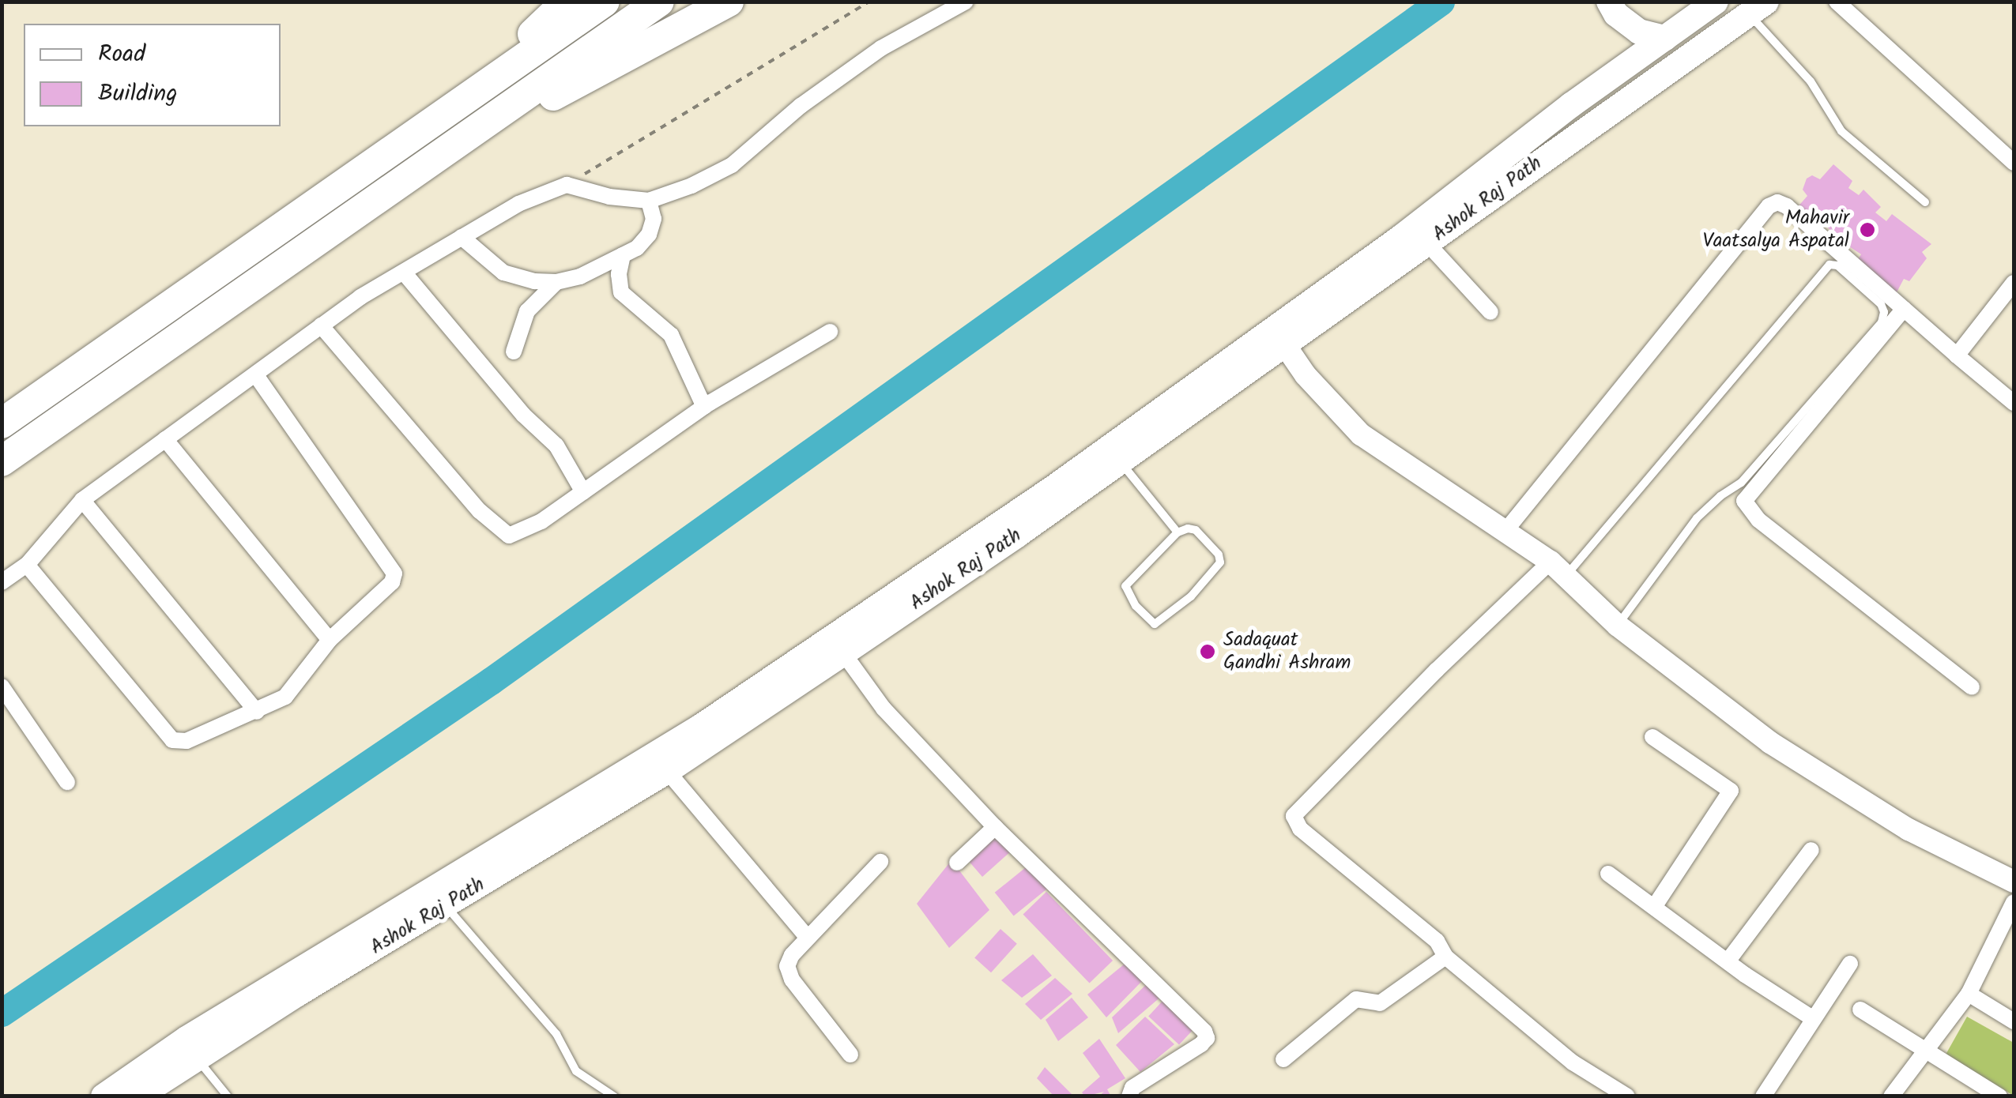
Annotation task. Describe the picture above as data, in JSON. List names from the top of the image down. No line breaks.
{"streets":{"main road":["Ashok Raj Path"]},"places":["Mahavir Vaatsalya Aspatal","Sadaquat Gandhi Ashram"],"legend":["Road","Building"]}
